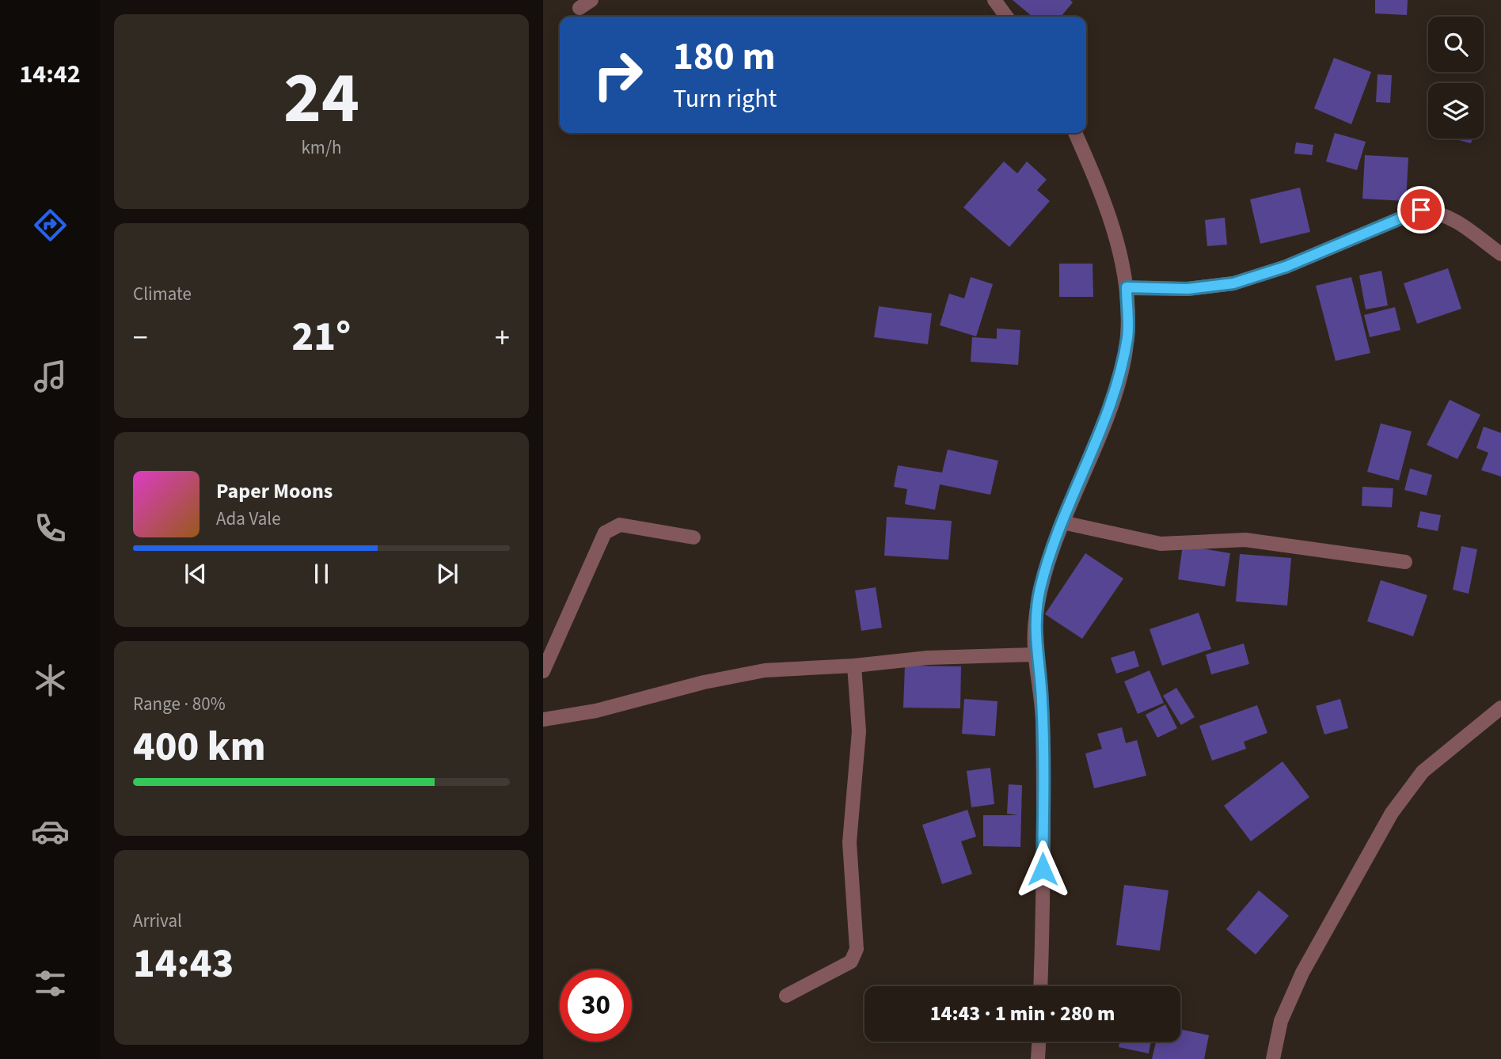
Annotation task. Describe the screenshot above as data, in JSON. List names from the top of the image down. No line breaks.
{"page":{"tabs":"14:42","tile":[["24","km/h"],"Climate",["Range · 80%","400 km"],["Arrival","14:43"]],"turn":["180 m","Turn right"],"heat":["−","21°","+"],"song":["Paper Moons","Ada Vale"],"limit":"30","trip":"14:43 · 1 min · 280 m"}}
